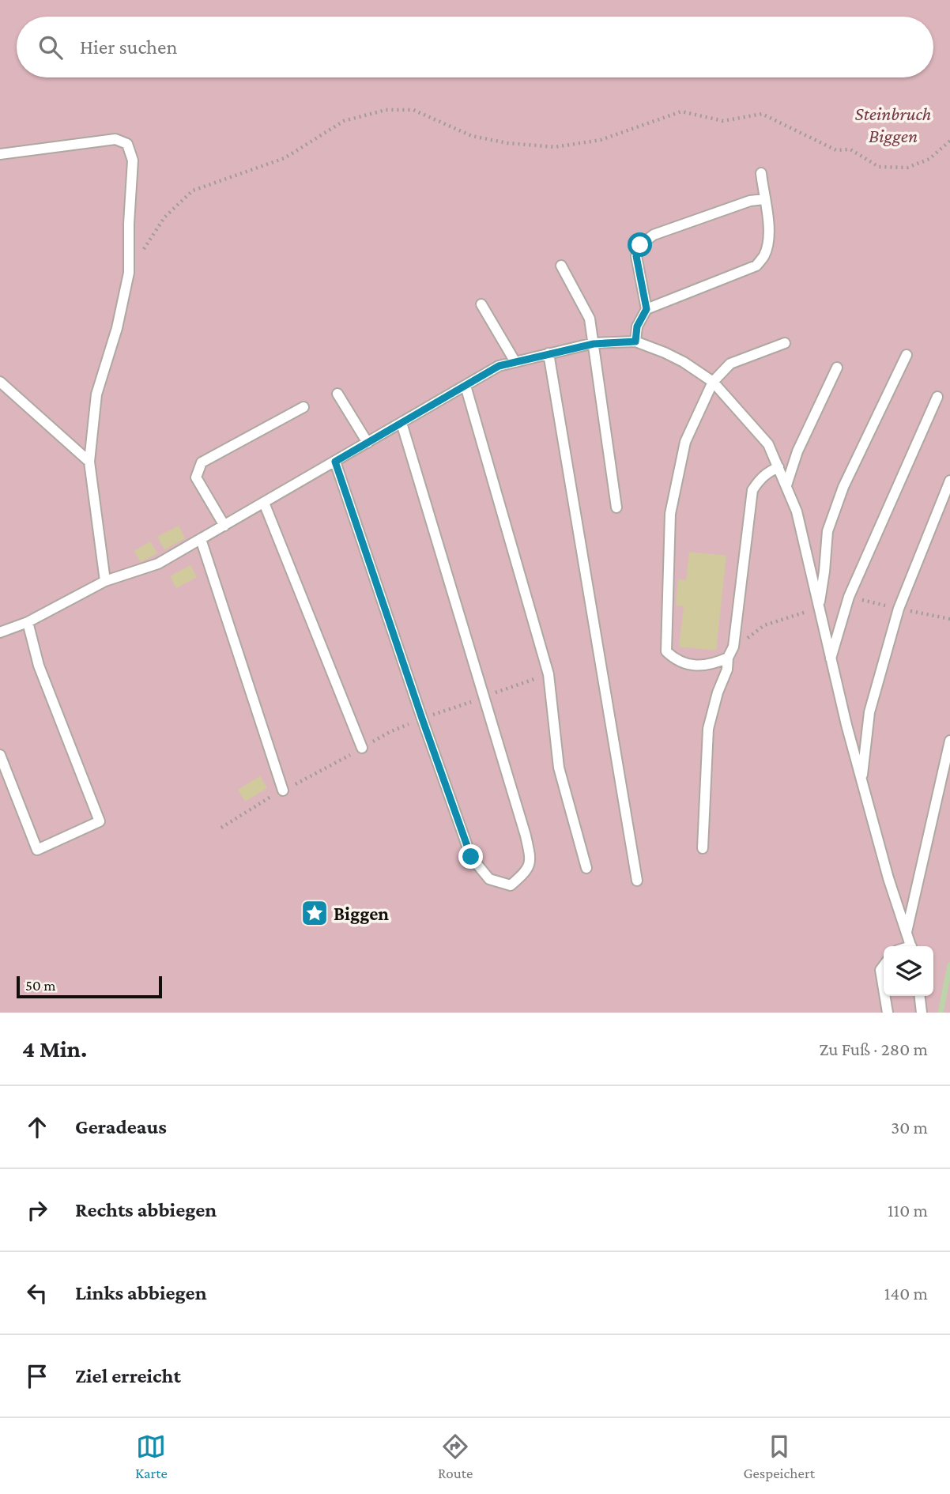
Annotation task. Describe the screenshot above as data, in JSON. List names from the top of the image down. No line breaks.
{"parks":["Steinbruch Biggen"],"places":{"place":["Biggen"]},"scale_bar":"50 m","page":{"search":"Hier suchen","scale":"50 m","heading":["4 Min.","Zu Fuß · 280 m"],"list":[["Geradeaus","30 m"],["Rechts abbiegen","110 m"],["Links abbiegen","140 m"],"Ziel erreicht"],"nav":["Karte","Route","Gespeichert"]}}
